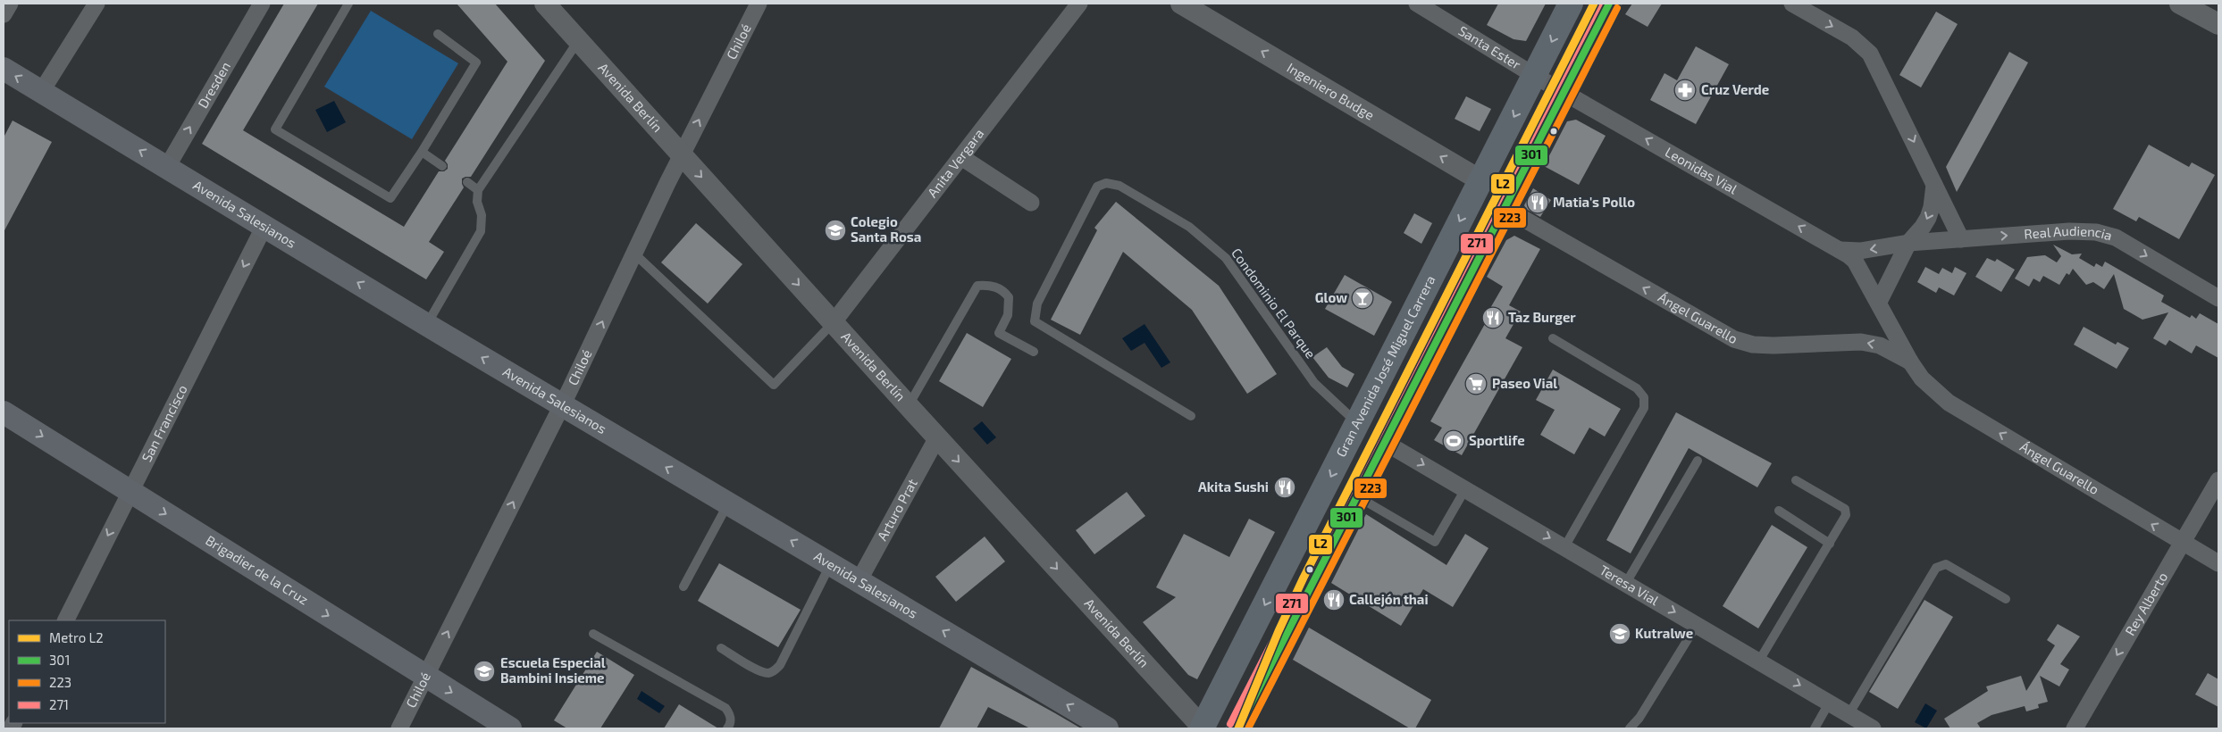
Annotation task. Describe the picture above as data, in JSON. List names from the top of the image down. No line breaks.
{"streets":{"main road":["Avenida Salesianos","Gran Avenida José Miguel Carrera","Brigadier de la Cruz"],"street":["Chiloé","Santa Ester","Dresden","Ingeniero Budge","Avenida Berlín","Anita Vergara","Leonidas Vial","Real Audiencia","Ángel Guarello","San Francisco","Arturo Prat","Teresa Vial","Rey Alberto"],"lane":["Condominio El Parque"]},"crossings":[["Chiloé","Avenida Berlín"],["Chiloé","Avenida Salesianos"],["Chiloé","Brigadier de la Cruz"],["Santa Ester","Leonidas Vial"],["Santa Ester","Gran Avenida José Miguel Carrera"],["Dresden","Avenida Salesianos"],["Ingeniero Budge","Gran Avenida José Miguel Carrera"],["Avenida Berlín","Anita Vergara"],["Avenida Berlín","Gran Avenida José Miguel Carrera"],["Avenida Berlín","Arturo Prat"],["Leonidas Vial","Real Audiencia"],["Leonidas Vial","Ángel Guarello"],["Avenida Salesianos","San Francisco"],["Avenida Salesianos","Arturo Prat"],["Condominio El Parque","Gran Avenida José Miguel Carrera"],["Ángel Guarello","Rey Alberto"],["San Francisco","Brigadier de la Cruz"]],"one_way":["Chiloé","Ingeniero Budge","Avenida Berlín","Leonidas Vial","Avenida Salesianos","Real Audiencia","Ángel Guarello","San Francisco","Brigadier de la Cruz","Teresa Vial","Rey Alberto"],"places":{"pharmacy":["Cruz Verde"],"restaurant":["Matia's Pollo","Taz Burger","Akita Sushi","Callejón thai"],"school or university":["Colegio Santa Rosa","Kutralwe","Escuela Especial Bambini Insieme"],"bar":["Glow"],"supermarket":["Paseo Vial"],"sports":["Sportlife"]},"lines":["metro line L2","transit line 301","transit line 271","transit line 223"],"legend":["Metro L2","301","223","271"]}
